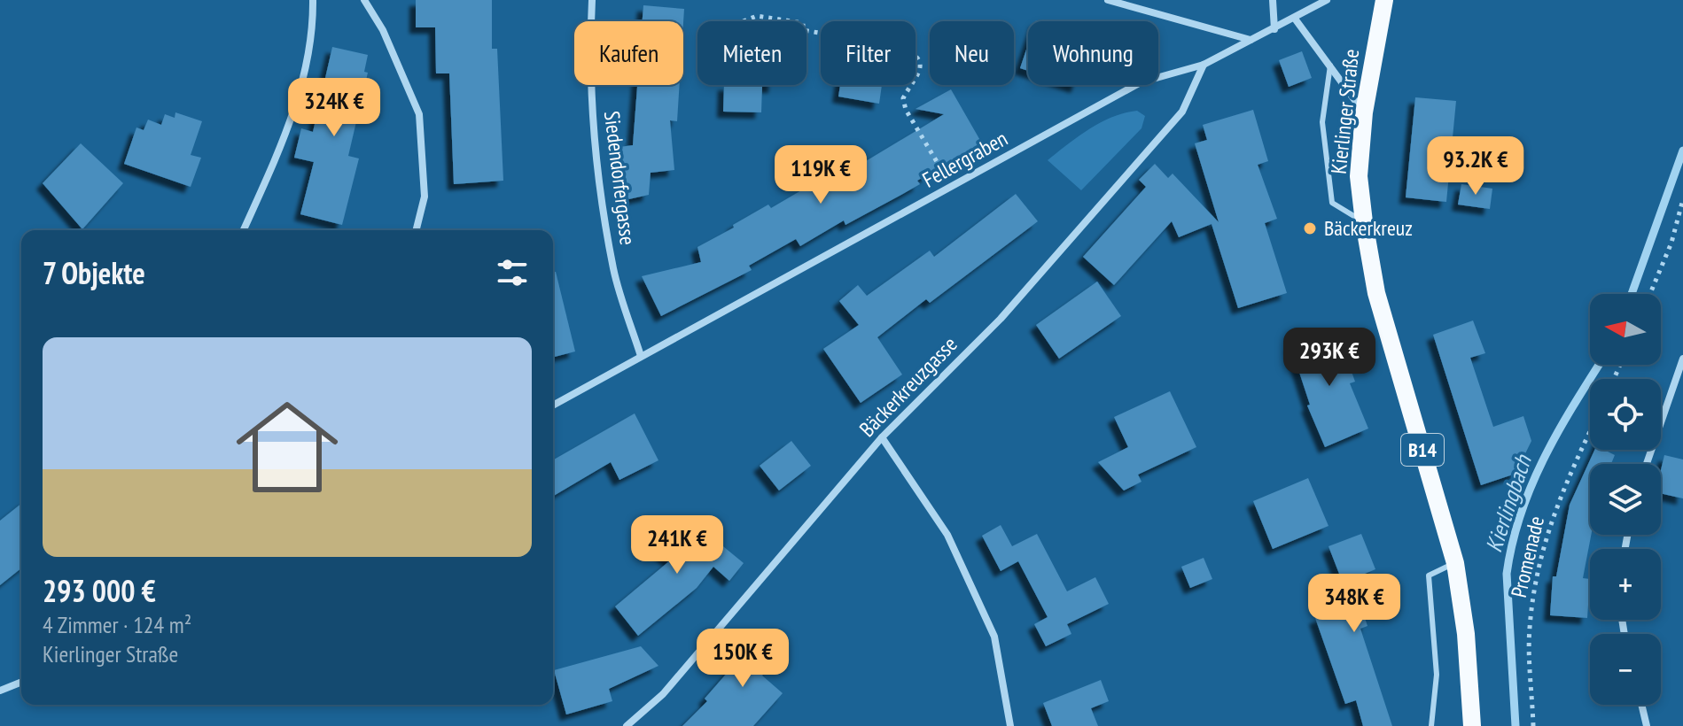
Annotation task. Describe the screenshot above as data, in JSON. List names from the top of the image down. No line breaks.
{"streets":{"main road":["Kierlinger Straße","B14"],"street":["Fellergraben","Siedendorfergasse","Bäckerkreuzgasse"],"path":["Promenade"]},"crossings":[["Fellergraben","Siedendorfergasse"],["Fellergraben","Bäckerkreuzgasse"]],"water":["Kierlingbach"],"places":["Bäckerkreuz"],"north":"left","page":{"chip":["Kaufen","Mieten","Filter","Neu","Wohnung"],"price":["324K €","93.2K €","119K €","293K €","241K €","348K €","150K €"],"heading":"7 Objekte","map_buttons":["+","−"],"list":[{"name":"293 000 €","note":"4 Zimmer · 124 m² · Kierlinger Straße"}]}}
